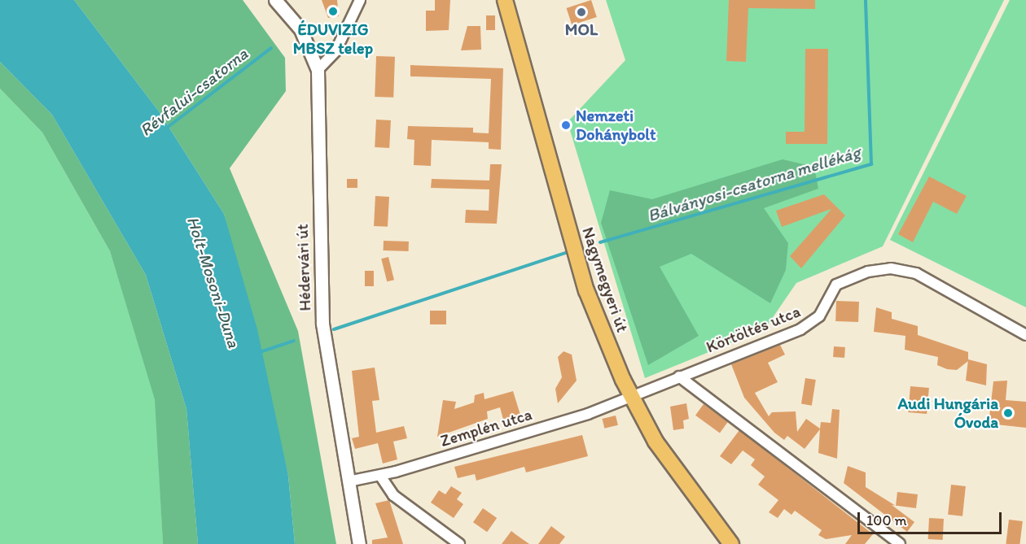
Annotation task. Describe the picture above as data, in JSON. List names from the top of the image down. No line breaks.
{"streets":{"main road":["Nagymegyeri út"],"street":["Hédervári út","Körtöltés utca","Zemplén utca"]},"crossings":[["Hédervári út","Zemplén utca"],["Nagymegyeri út","Körtöltés utca"],["Nagymegyeri út","Zemplén utca"],["Körtöltés utca","Zemplén utca"]],"water":["Révfalui-csatorna","Bálványosi-csatorna mellékág","Holt-Mosoni-Duna"],"places":["ÉDUVIZIG MBSZ telep","MOL","Nemzeti Dohánybolt","Audi Hungária Óvoda"],"scale_bar":"100 m"}
